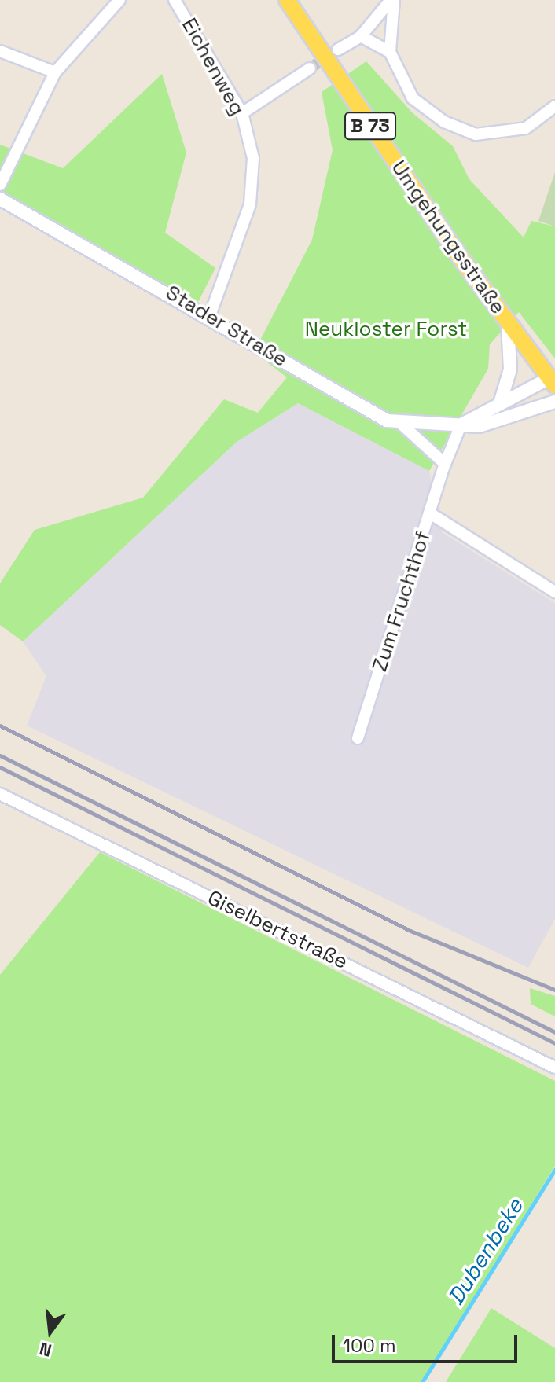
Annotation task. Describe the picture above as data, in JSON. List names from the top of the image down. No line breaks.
{"streets":{"main road":["B 73","Umgehungsstraße"],"street":["Eichenweg","Stader Straße","Zum Fruchthof","Giselbertstraße"]},"crossings":[["Eichenweg","Stader Straße"],["Stader Straße","Zum Fruchthof"]],"water":["Dubenbeke"],"parks":["Neukloster Forst"],"scale_bar":"100 m","north":"bottom"}
